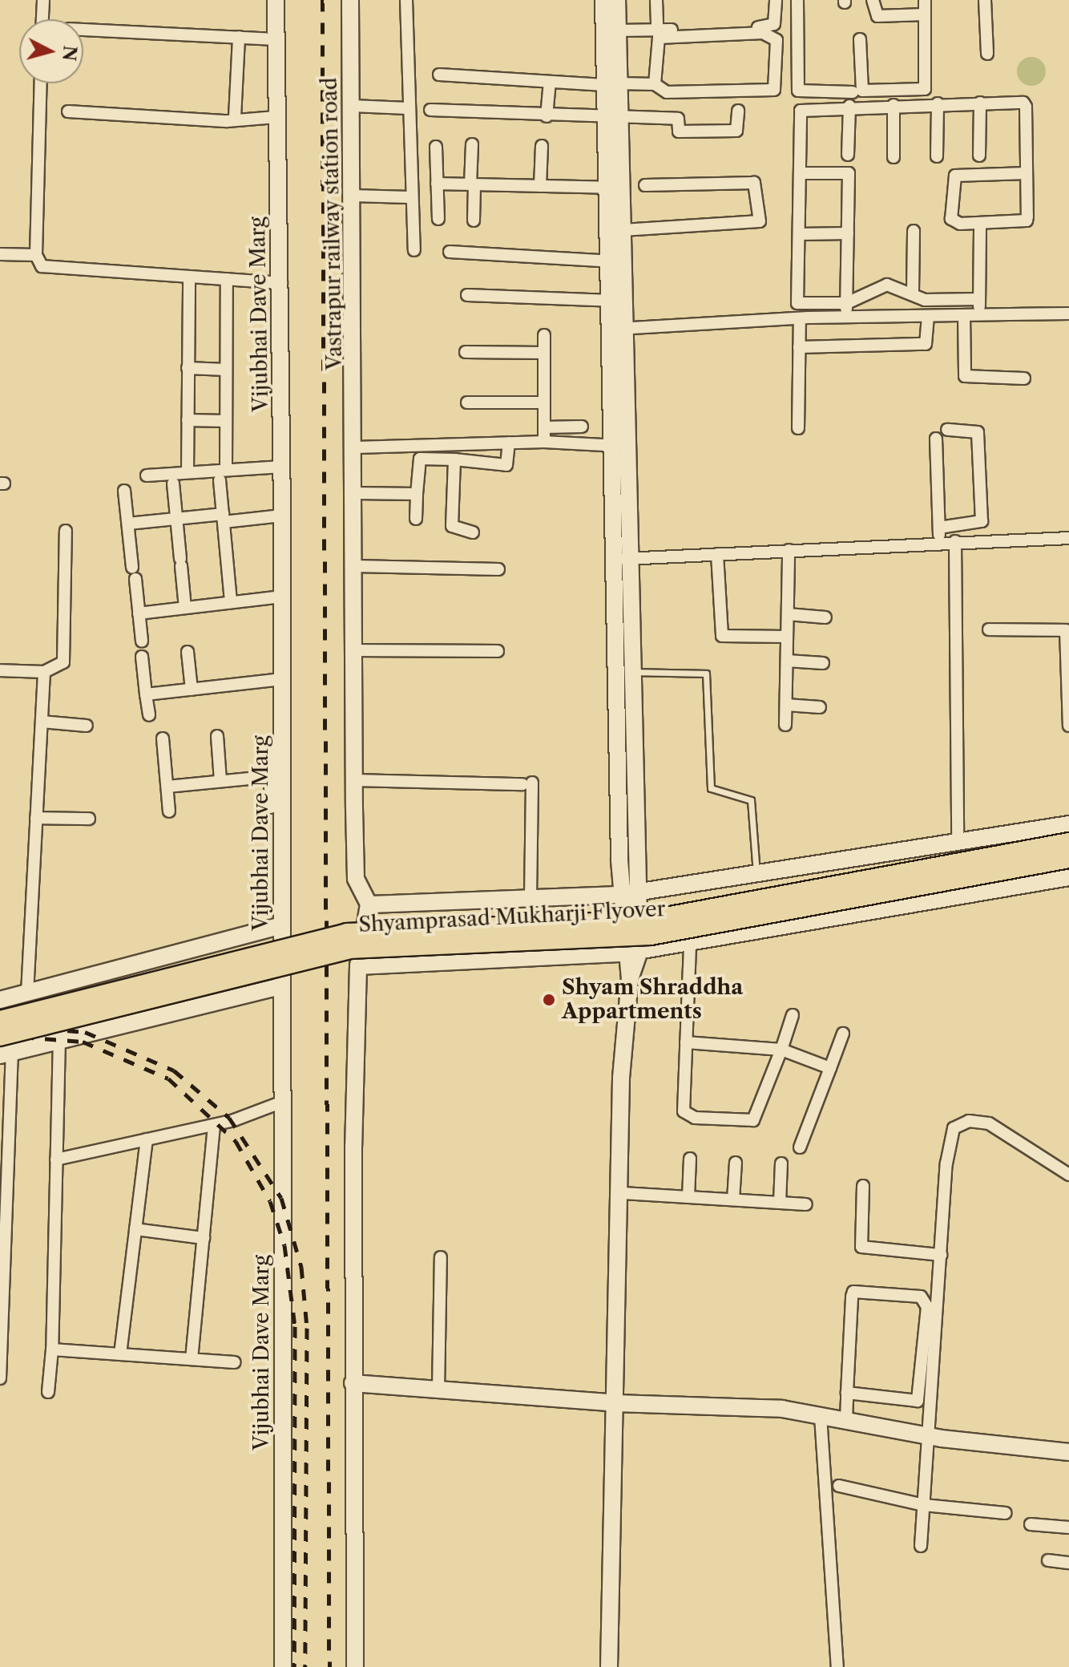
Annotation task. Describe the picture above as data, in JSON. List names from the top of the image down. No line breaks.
{"streets":{"main road":["Shyamprasad Mukharji Flyover"],"street":["Vastrapur railway station road","Vijubhai Dave Marg"]},"places":["Shyam Shraddha Appartments"],"north":"right"}
